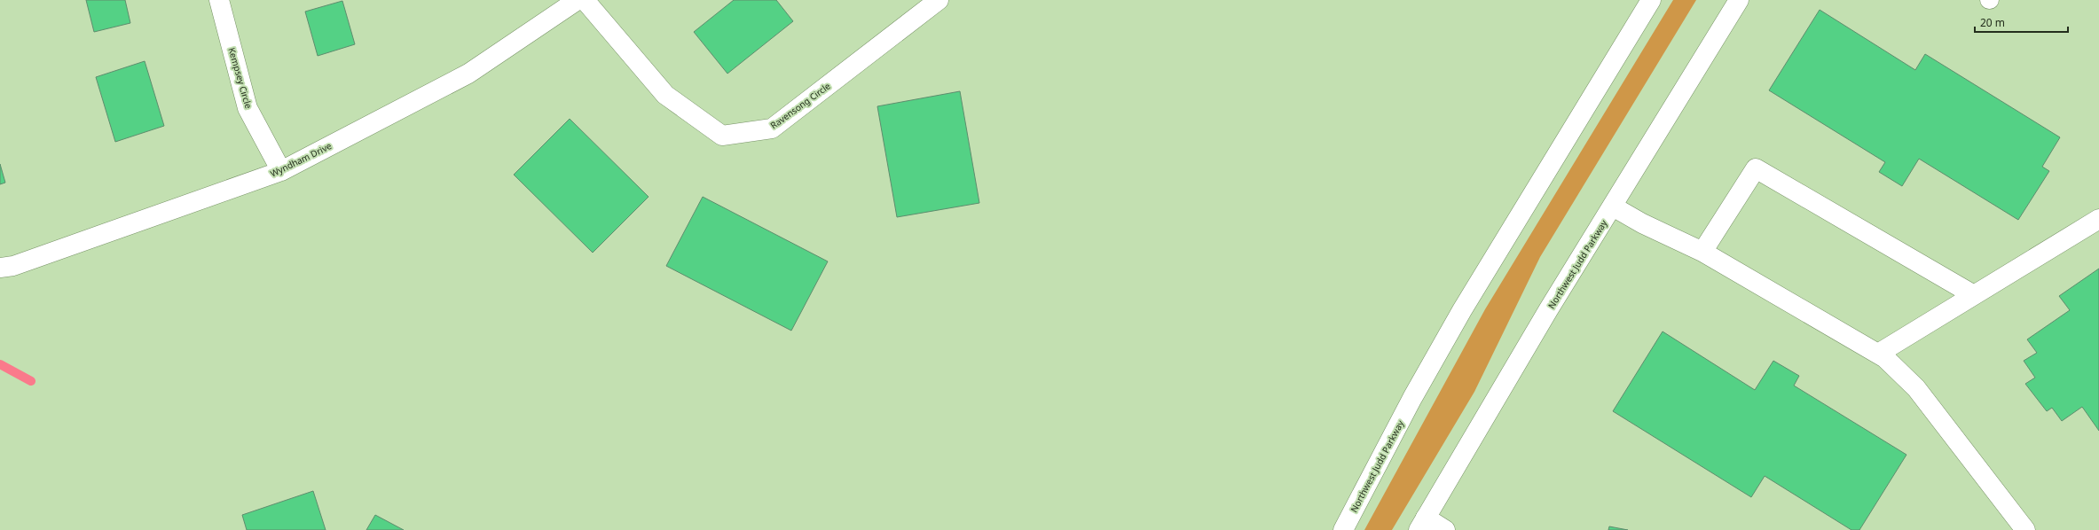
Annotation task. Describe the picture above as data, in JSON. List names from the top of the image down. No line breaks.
{"streets":{"main road":["Kempsey Circle","Ravensong Circle","Wyndham Drive","Northwest Judd Parkway"]},"crossings":[["Kempsey Circle","Wyndham Drive"]],"scale_bar":"20 m"}
